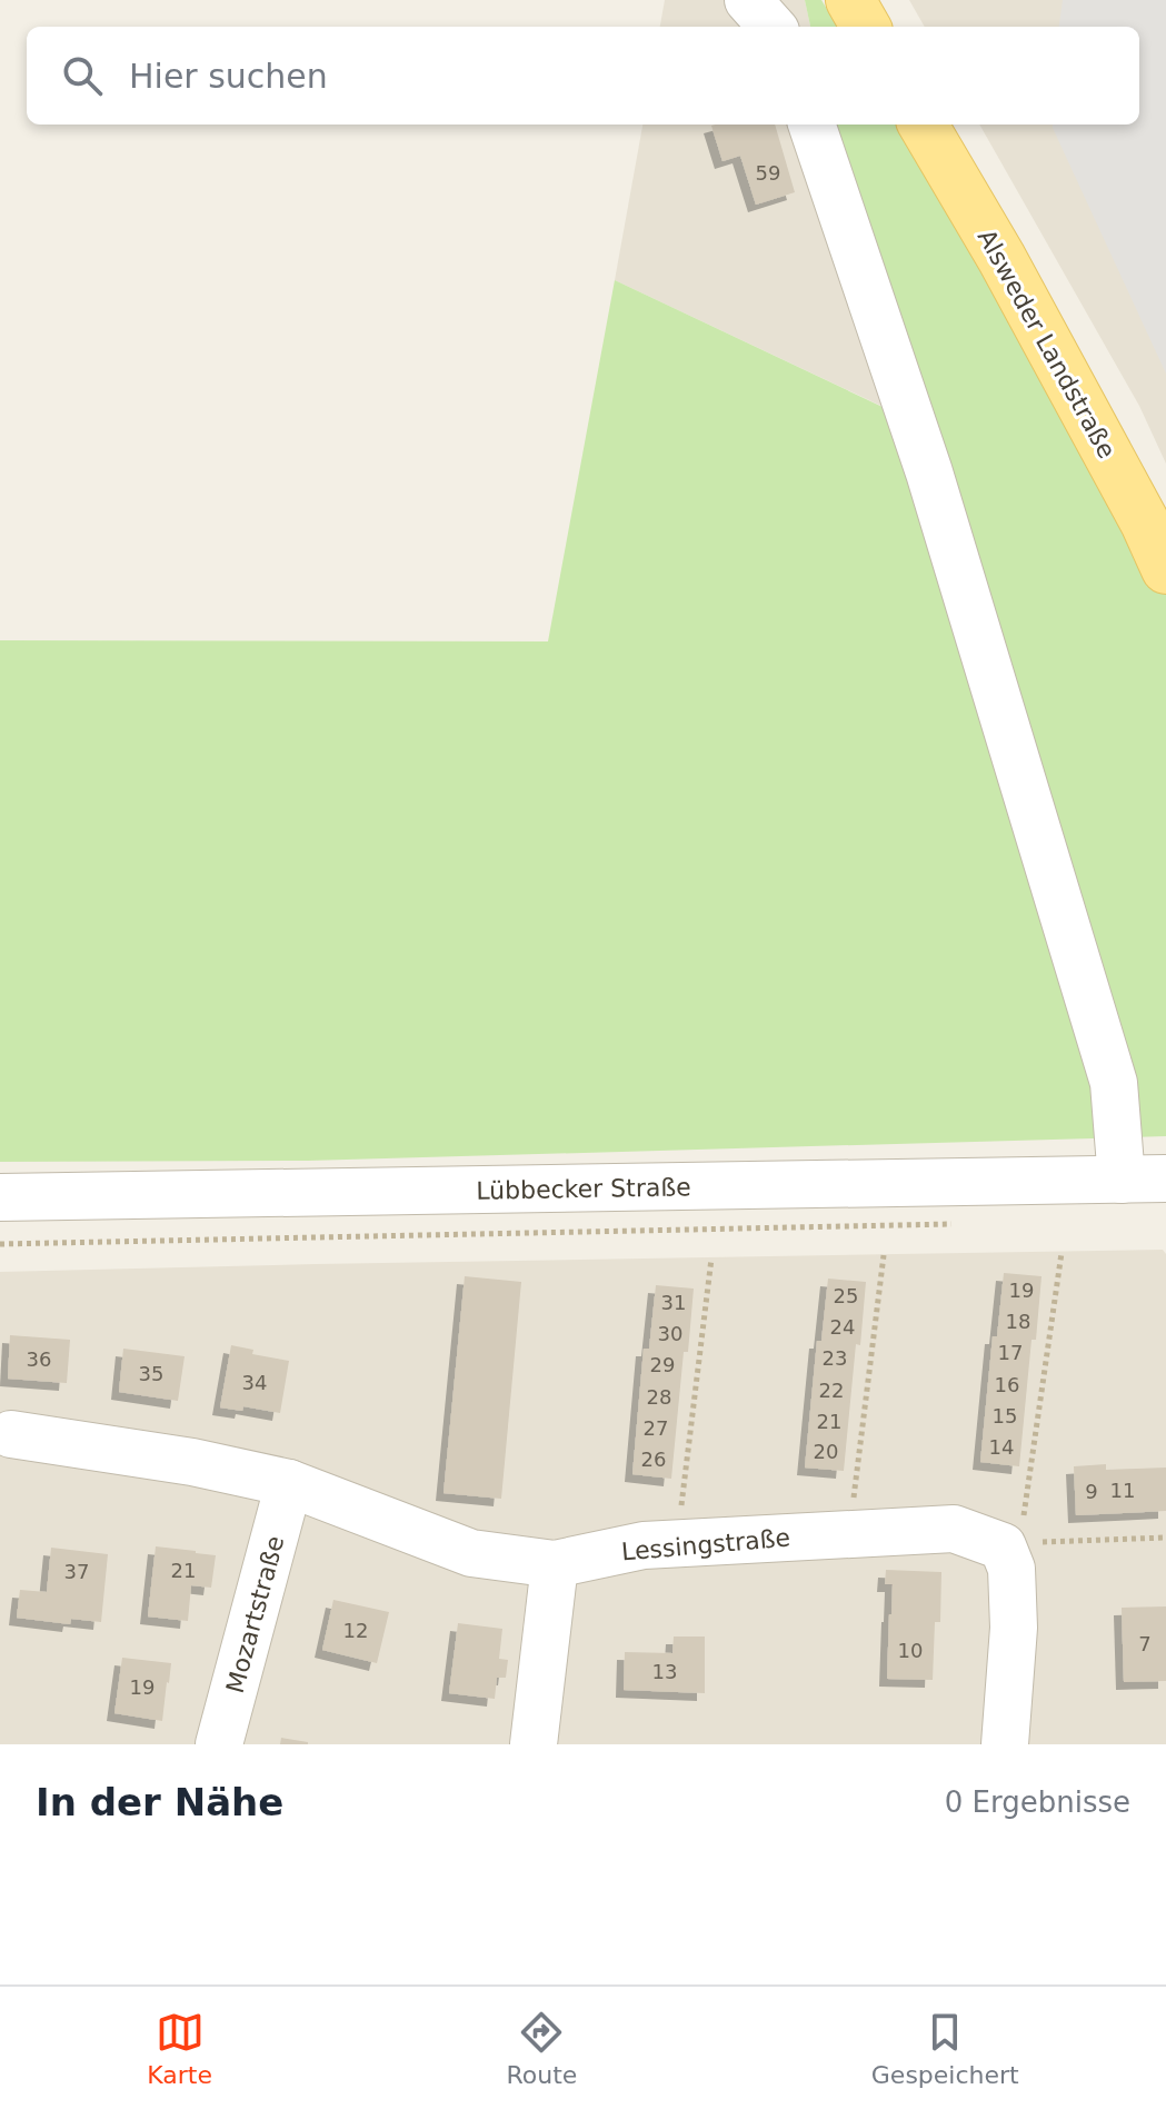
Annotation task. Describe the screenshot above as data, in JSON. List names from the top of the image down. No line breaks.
{"streets":{"main road":["Alsweder Landstraße"],"street":["Lübbecker Straße","Lessingstraße","Mozartstraße"]},"crossings":[["Lessingstraße","Mozartstraße"]],"house_numbers":["59","19","25","31","18","24","30","17","23","36","29","35","34","16","22","28","15","21","27","14","20","26","11","9","21","37","12","7","10","13","19"],"page":{"search":"Hier suchen","heading":["In der Nähe","0 Ergebnisse"],"nav":["Karte","Route","Gespeichert"]}}
